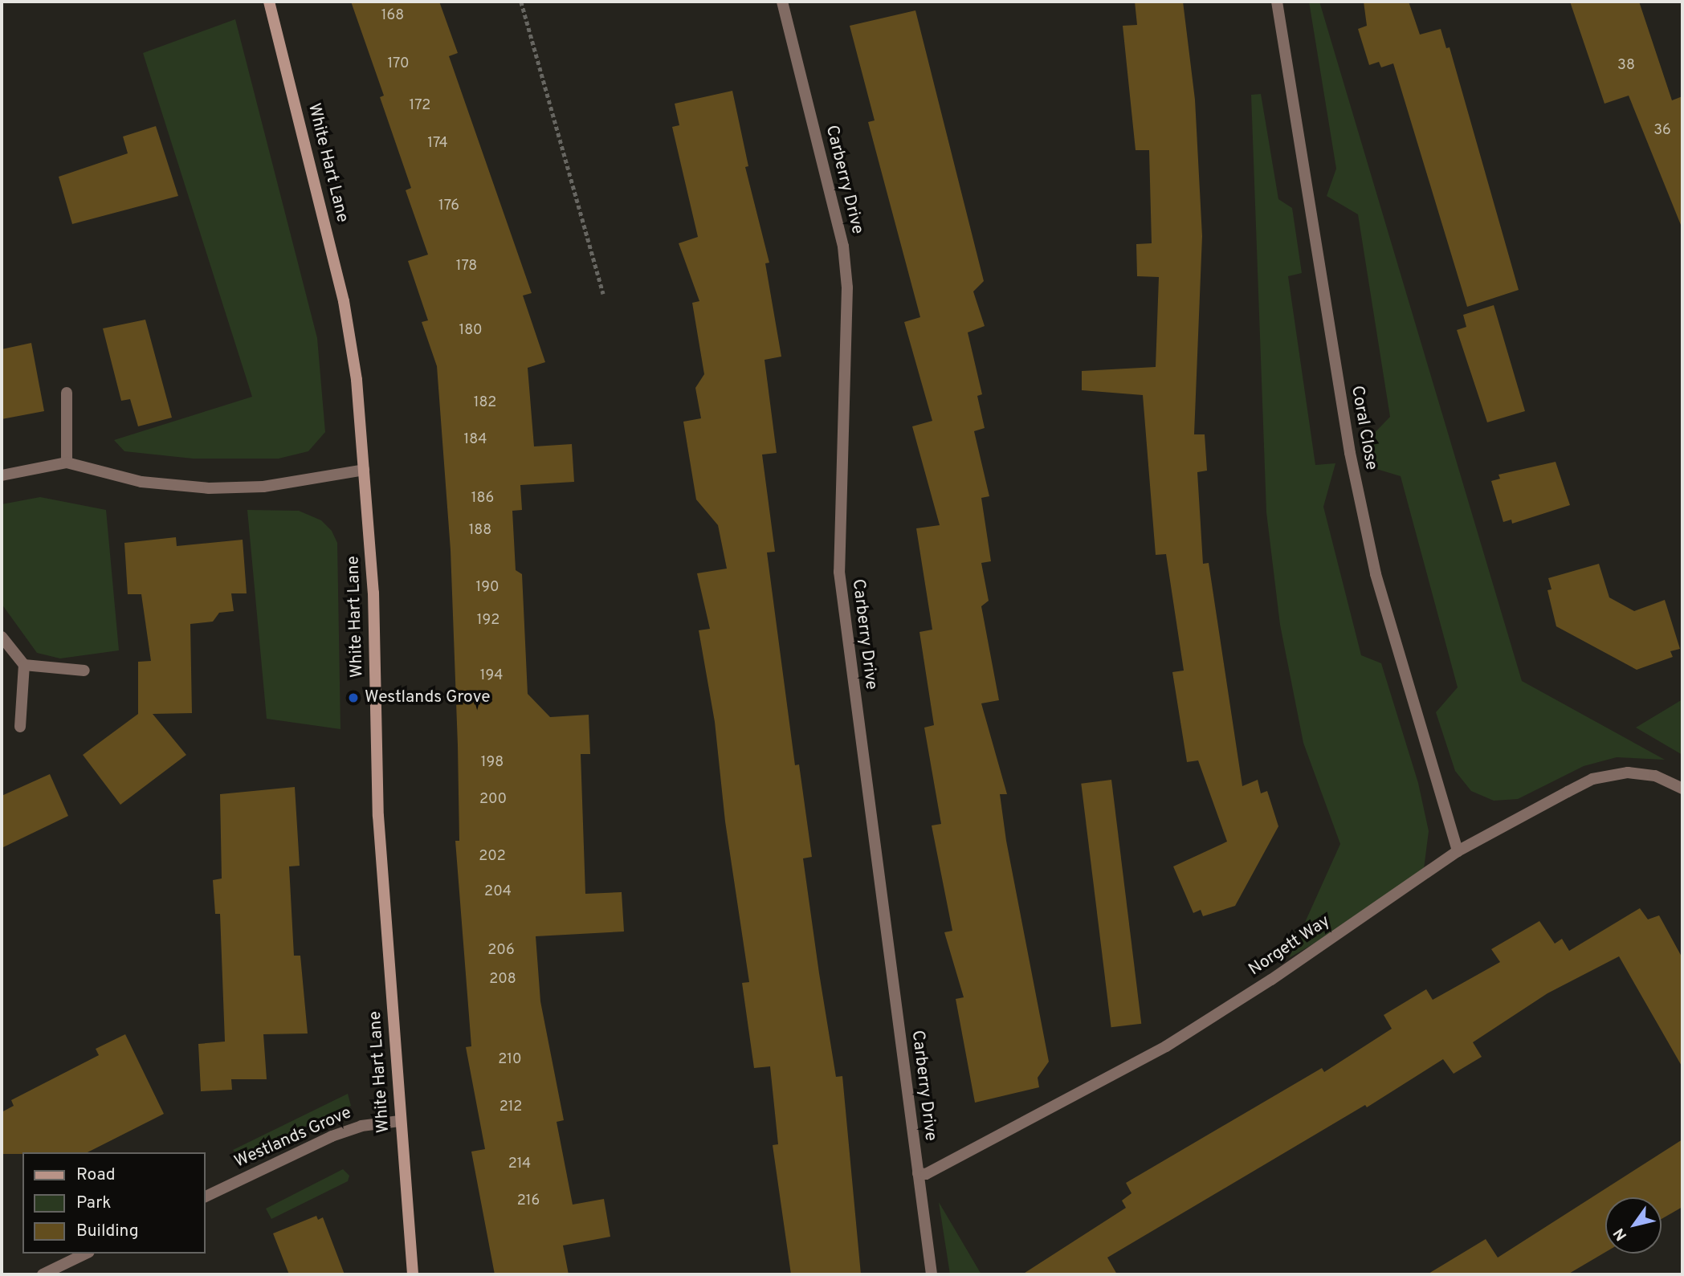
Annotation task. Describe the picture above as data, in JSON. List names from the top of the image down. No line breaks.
{"streets":{"street":["White Hart Lane","Carberry Drive","Coral Close","Norgett Way","Westlands Grove"]},"crossings":[["White Hart Lane","Westlands Grove"],["Carberry Drive","Norgett Way"],["Coral Close","Norgett Way"]],"places":["Westlands Grove"],"house_numbers":["168","170","38","172","36","174","176","178","180","182","184","186","188","190","192","194","198","200","202","204","206","208","210","212","214","216"],"legend":["Road","Park","Building"],"north":"bottom left"}
